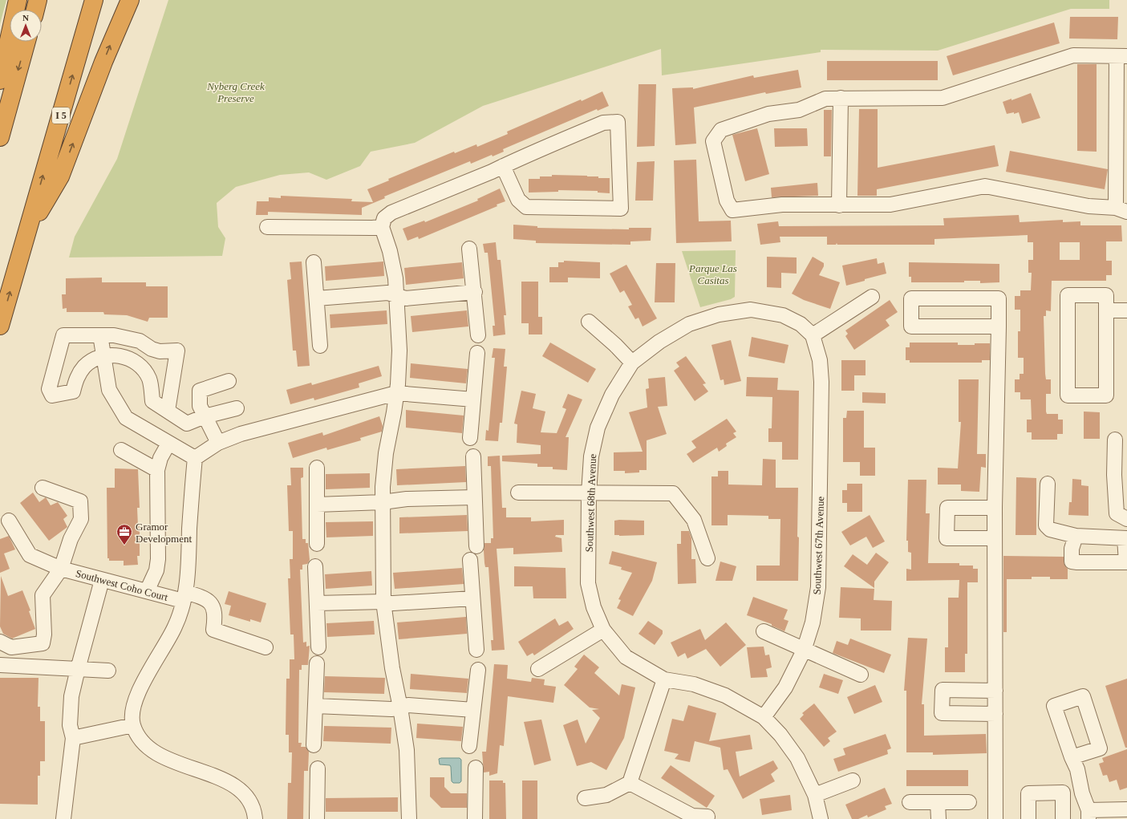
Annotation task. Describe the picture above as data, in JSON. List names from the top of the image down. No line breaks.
{"streets":{"highway":["I 5"],"street":["Southwest 68th Avenue","Southwest 67th Avenue","Southwest Coho Court"]},"crossings":[["Southwest 68th Avenue","Southwest 67th Avenue"]],"parks":["Nyberg Creek Preserve","Parque Las Casitas"],"places":{"office":["Gramor Development"]},"north":"top"}
